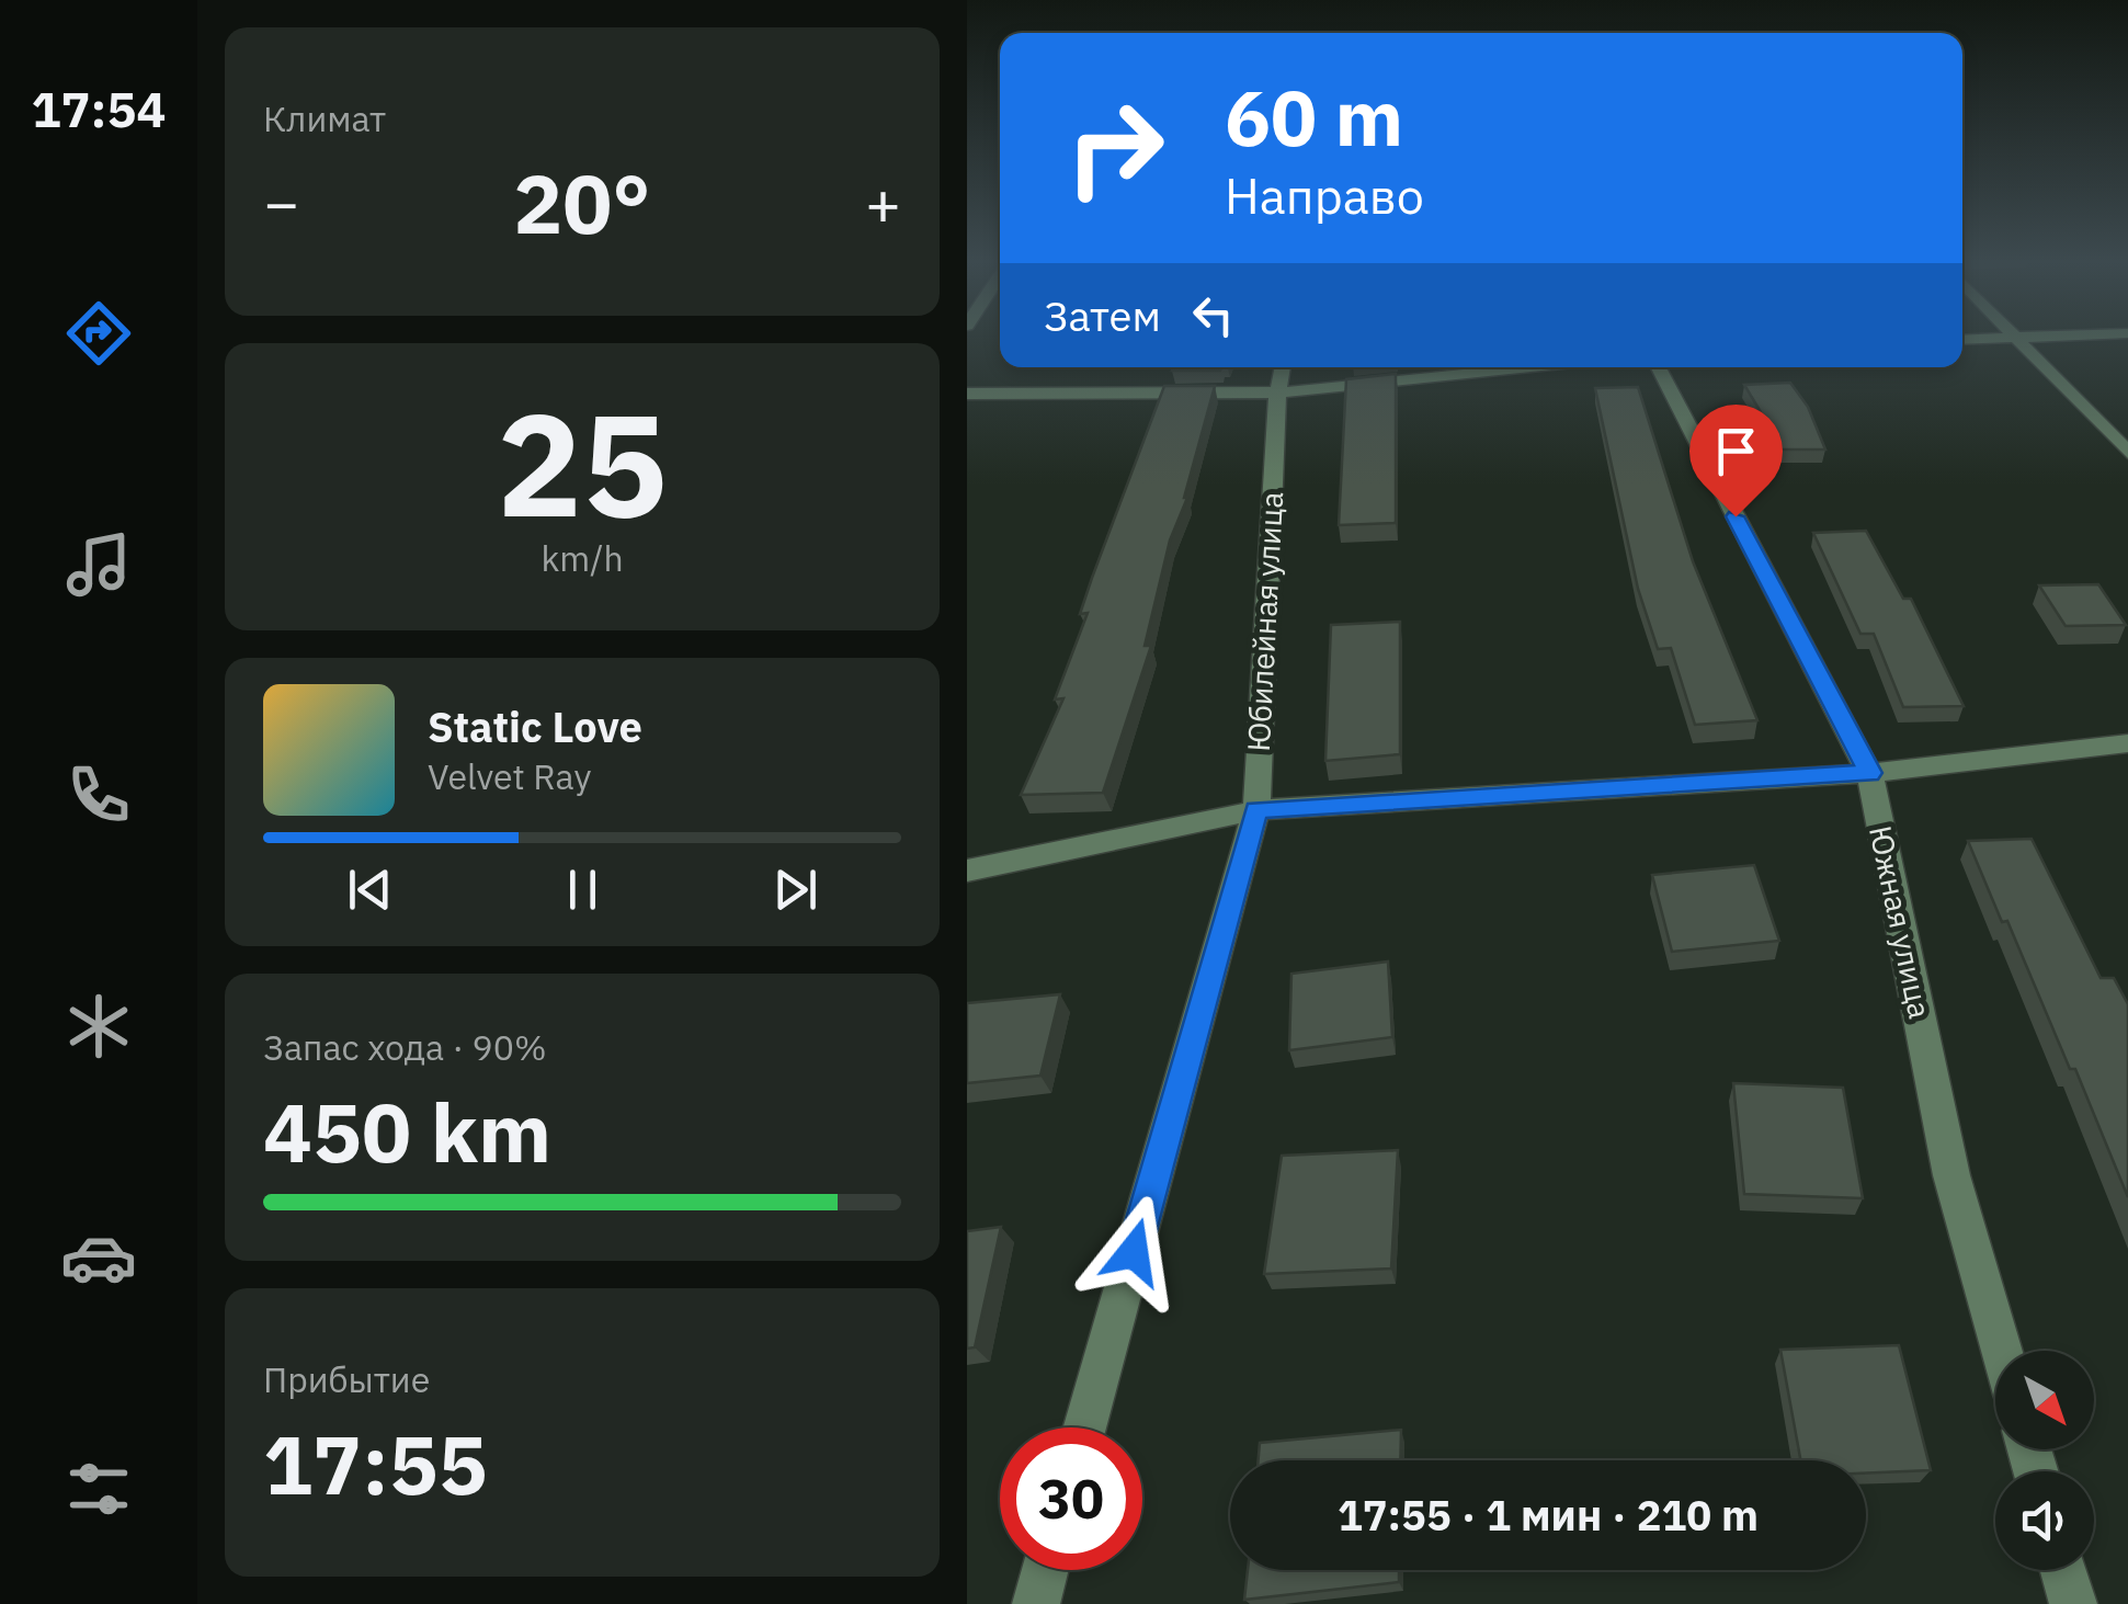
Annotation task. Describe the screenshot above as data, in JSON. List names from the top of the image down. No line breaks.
{"streets":{"street":["Юбилейная улица","Южная улица"]},"north":"bottom right","page":{"tabs":"17:54","tile":["Климат",["25","km/h"],["Запас хода · 90%","450 km"],["Прибытие","17:55"]],"turn":["60 m","Направо"],"heat":["−","20°","+"],"then":"Затем","song":["Static Love","Velvet Ray"],"limit":"30","trip":"17:55 · 1 мин · 210 m"}}
